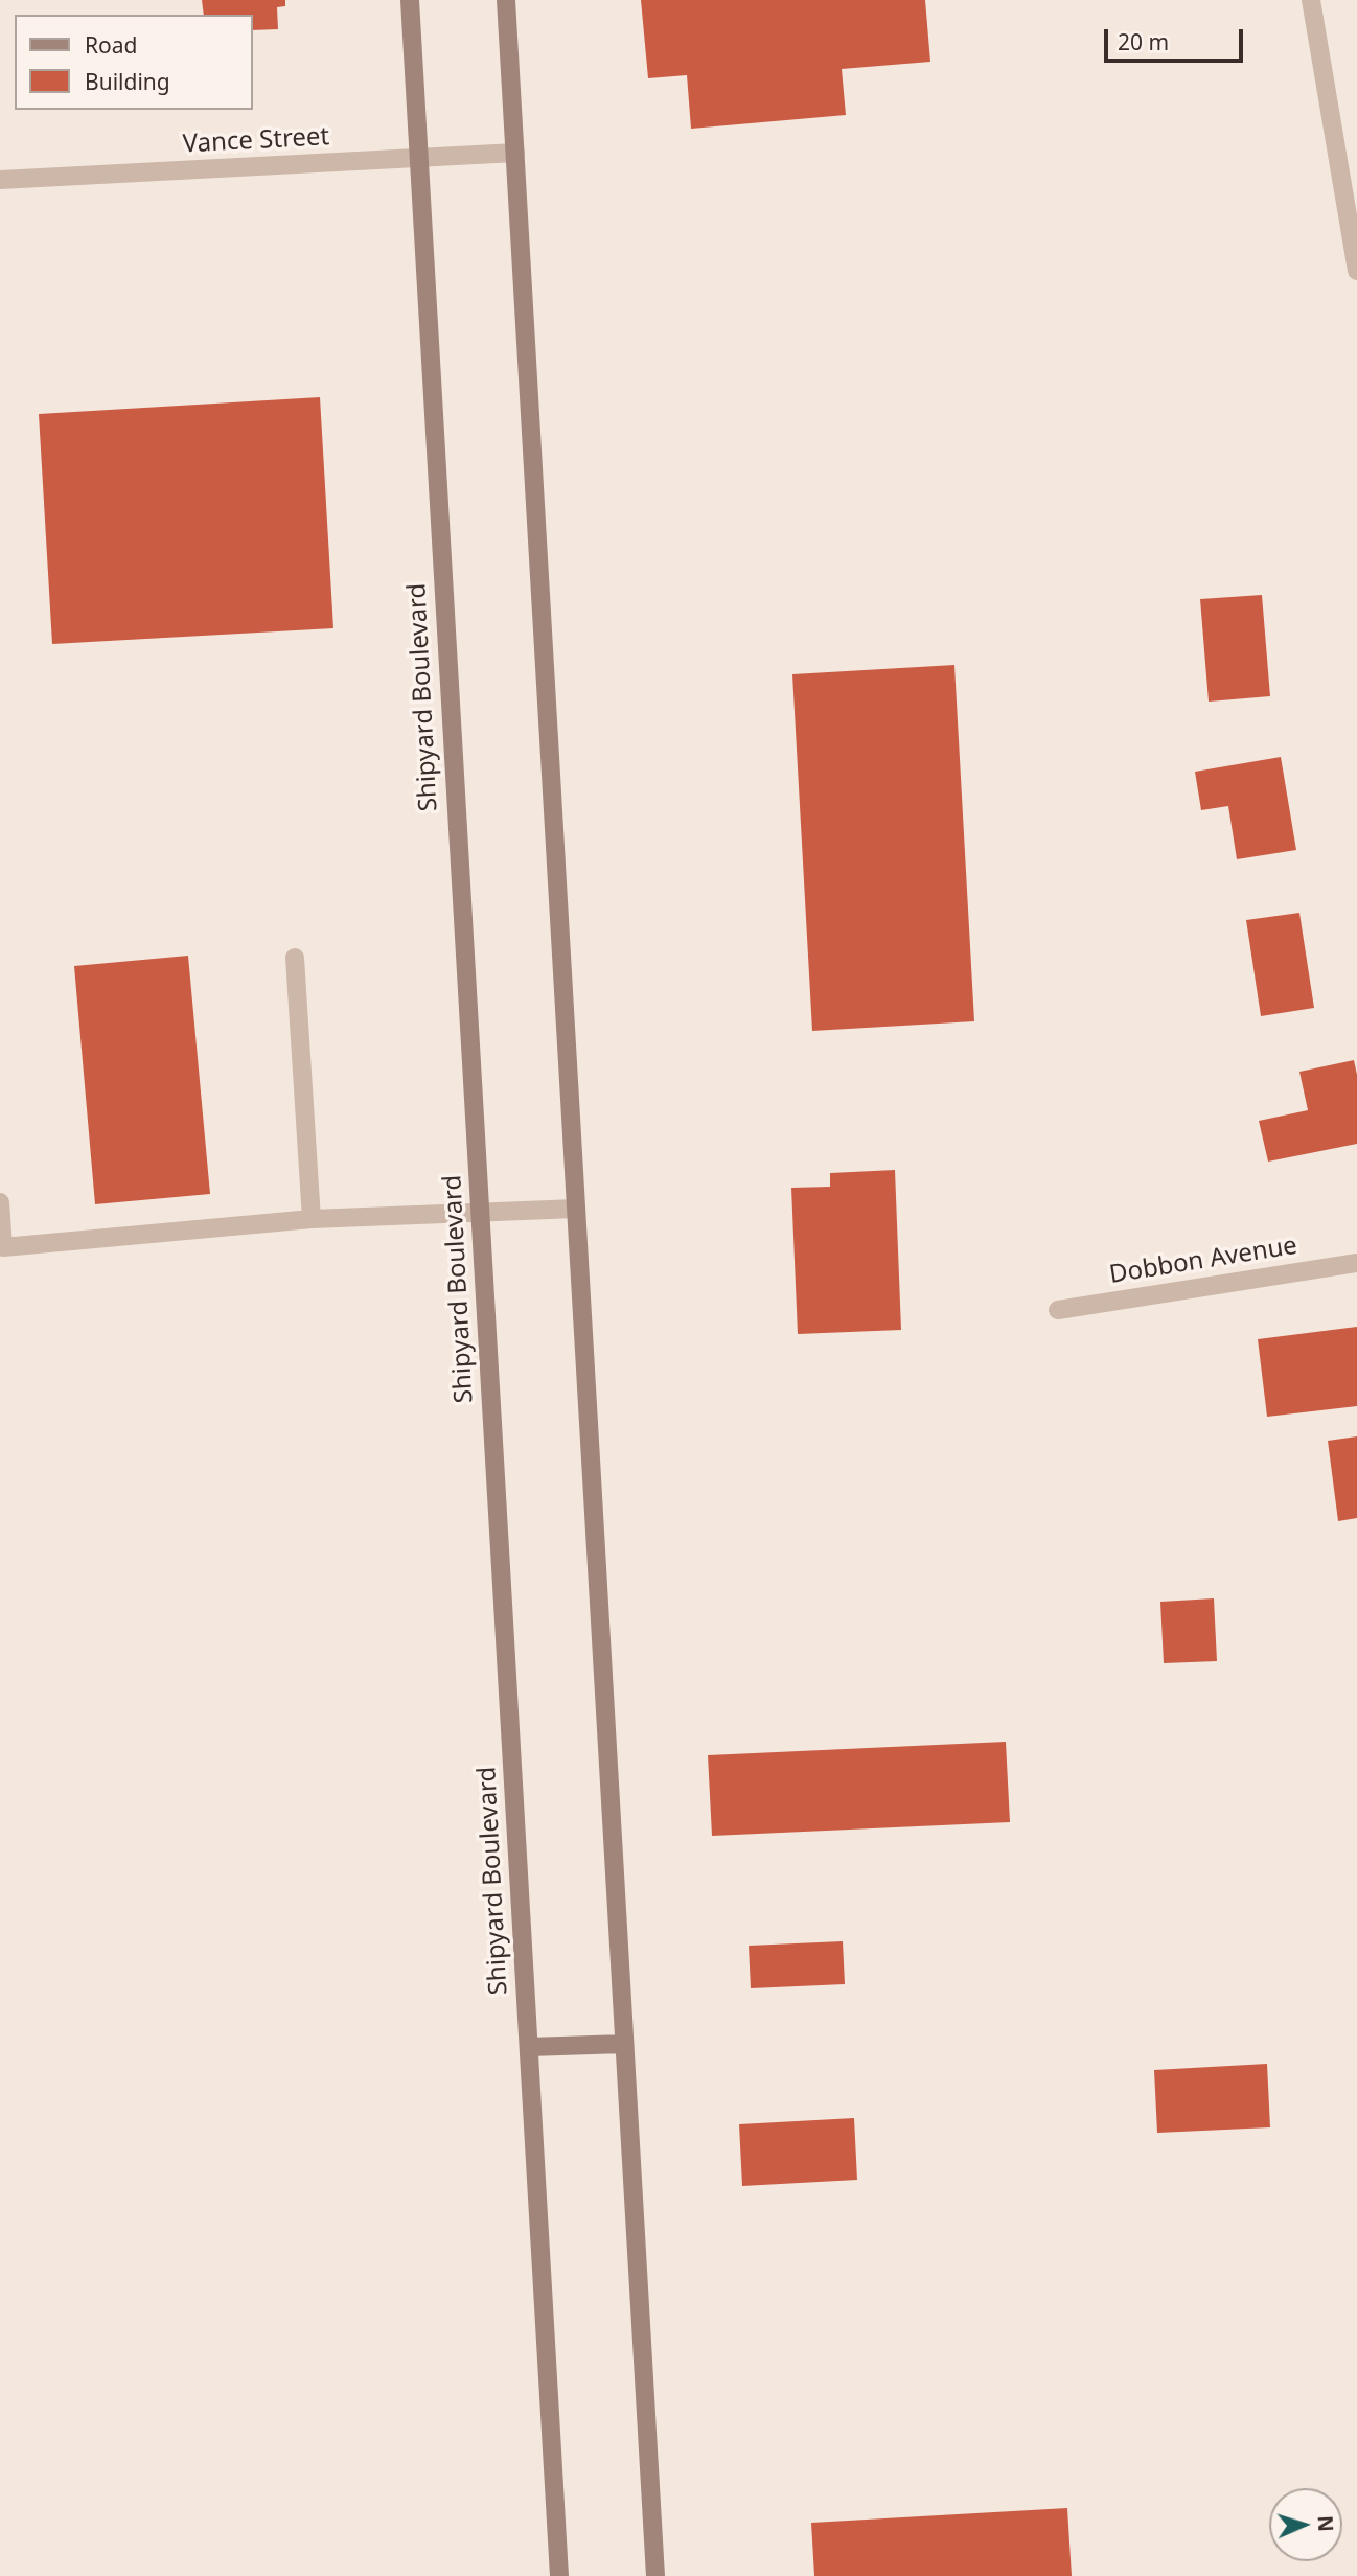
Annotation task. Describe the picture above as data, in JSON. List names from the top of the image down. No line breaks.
{"streets":{"main road":["Shipyard Boulevard"],"street":["Vance Street","Dobbon Avenue"]},"crossings":[["Vance Street","Shipyard Boulevard"]],"legend":["Road","Building"],"scale_bar":"20 m","north":"right"}
